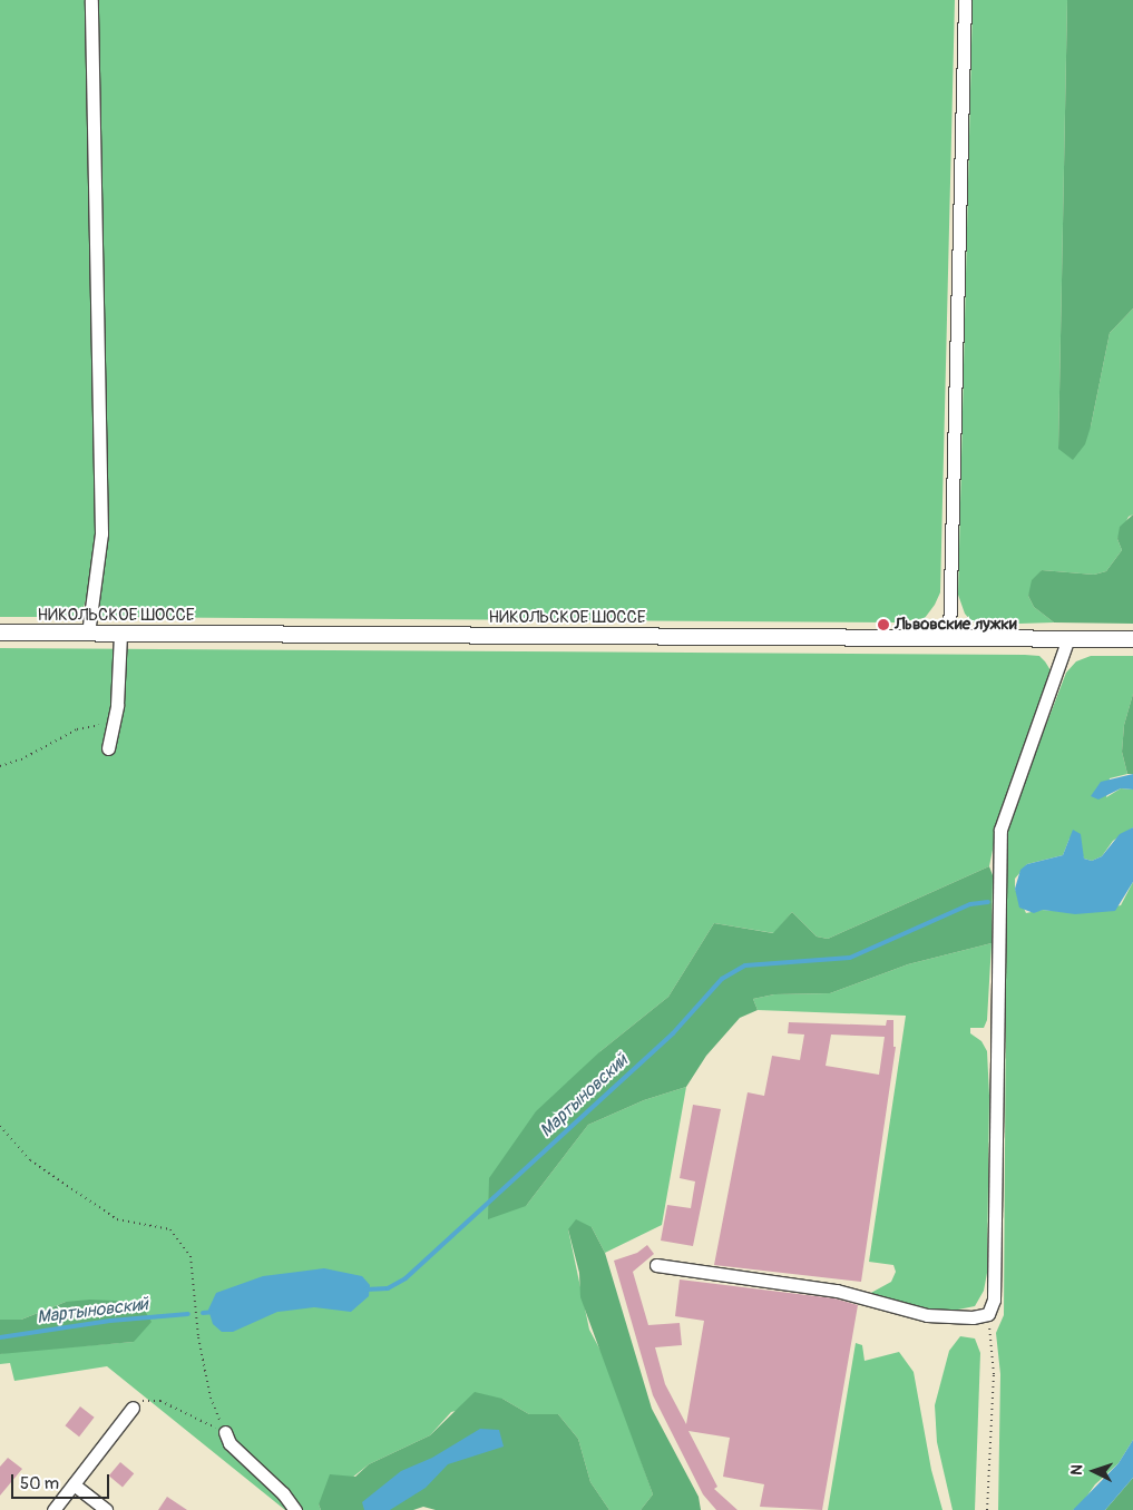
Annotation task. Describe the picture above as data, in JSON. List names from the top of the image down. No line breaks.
{"streets":{"main road":["НИКОЛЬСКОЕ ШОССЕ"]},"water":["Мартыновский"],"places":["Львовские лужки"],"scale_bar":"50 m","north":"left"}
